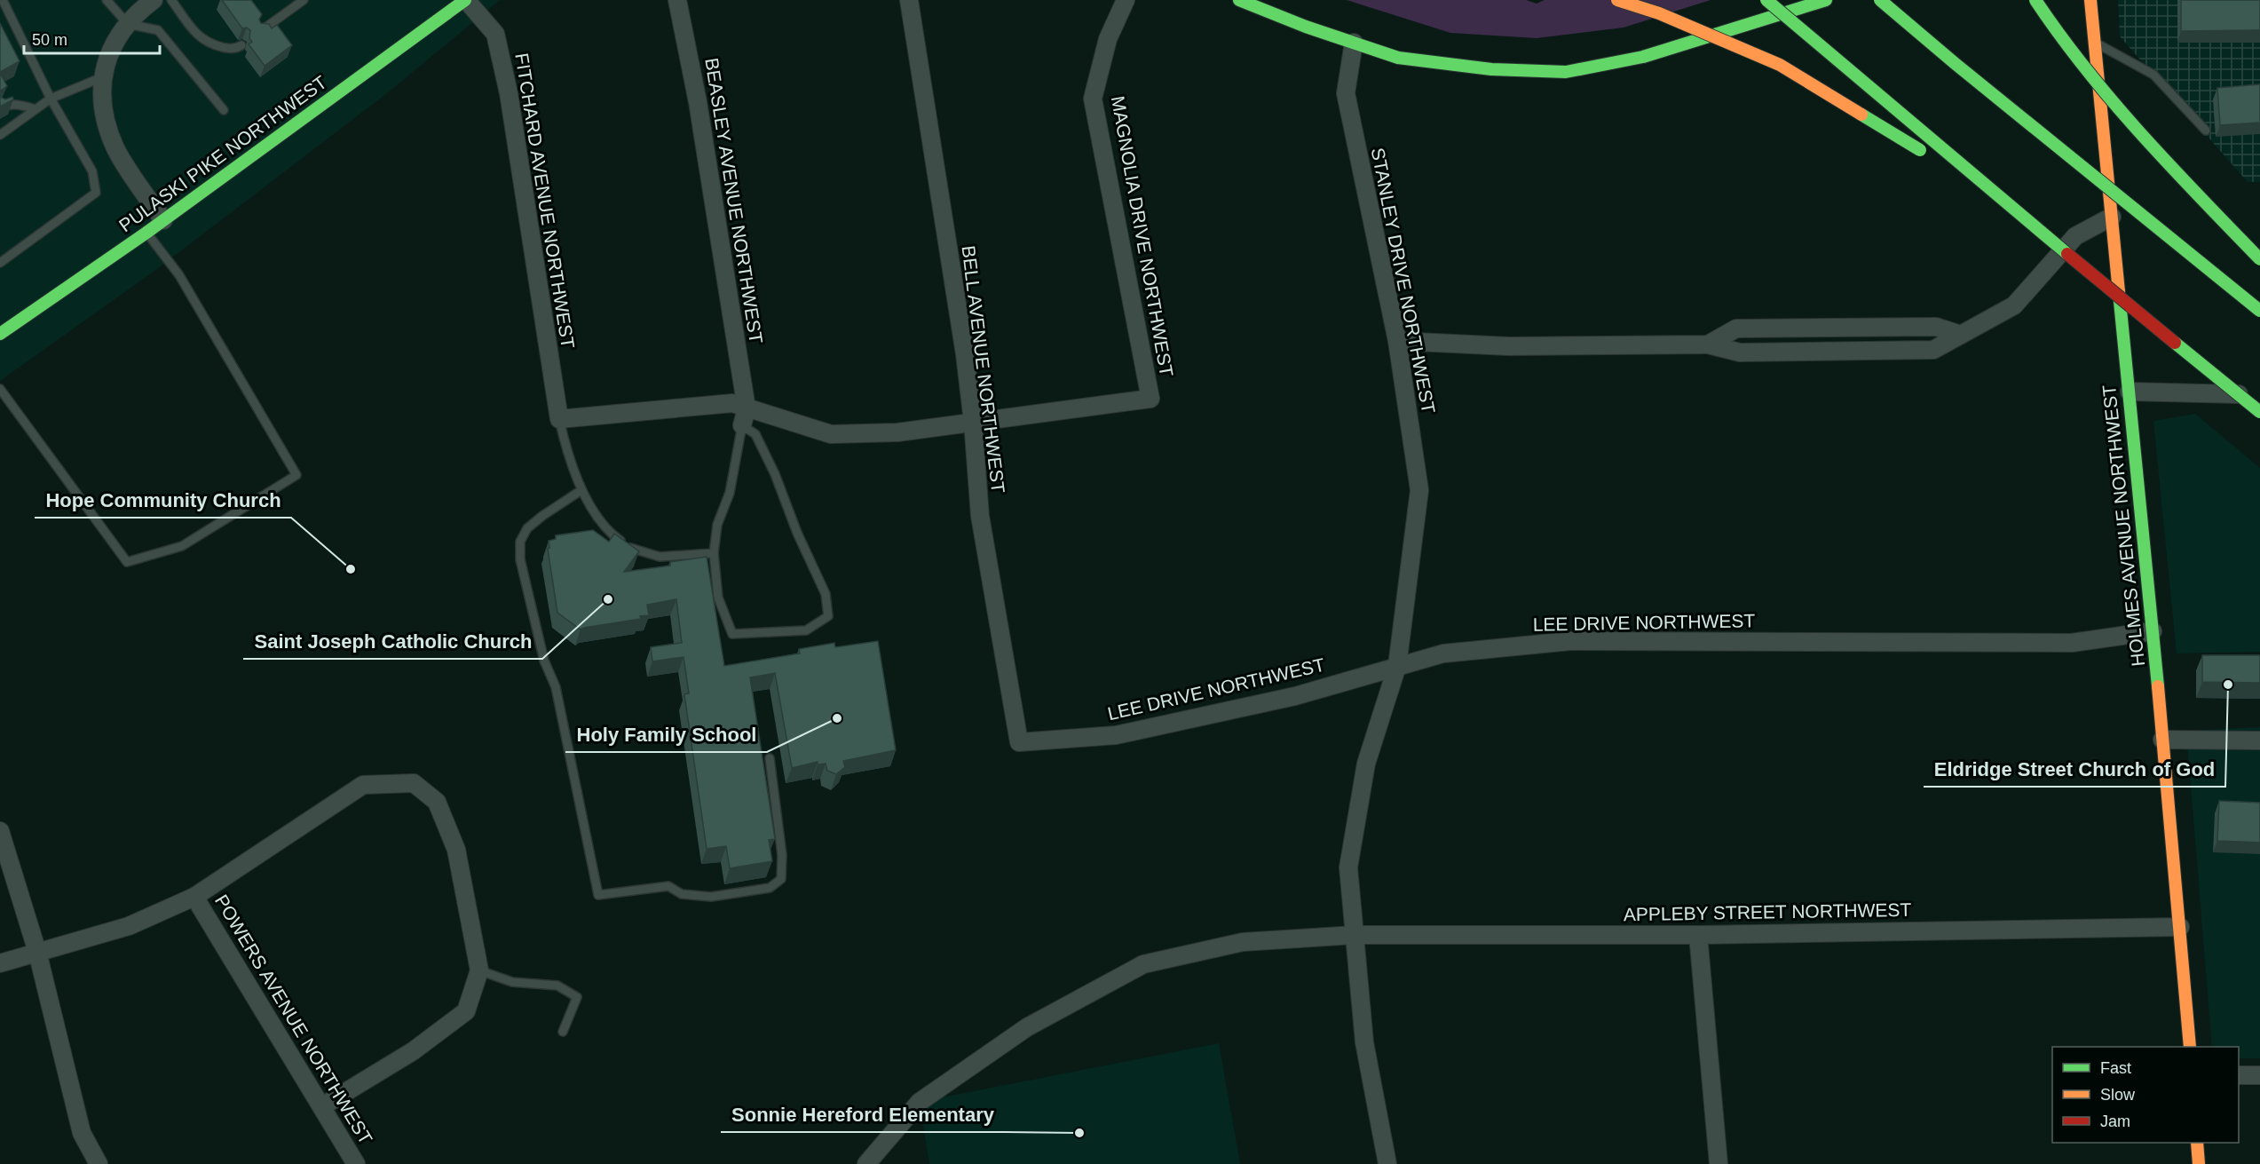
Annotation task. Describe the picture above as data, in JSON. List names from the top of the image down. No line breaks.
{"streets":{"main road":["PULASKI PIKE NORTHWEST","HOLMES AVENUE NORTHWEST"],"street":["FITCHARD AVENUE NORTHWEST","BEASLEY AVENUE NORTHWEST","MAGNOLIA DRIVE NORTHWEST","STANLEY DRIVE NORTHWEST","BELL AVENUE NORTHWEST","LEE DRIVE NORTHWEST","APPLEBY STREET NORTHWEST","POWERS AVENUE NORTHWEST"]},"crossings":[["PULASKI PIKE NORTHWEST","FITCHARD AVENUE NORTHWEST"],["FITCHARD AVENUE NORTHWEST","MAGNOLIA DRIVE NORTHWEST"],["BEASLEY AVENUE NORTHWEST","MAGNOLIA DRIVE NORTHWEST"],["MAGNOLIA DRIVE NORTHWEST","BELL AVENUE NORTHWEST"],["STANLEY DRIVE NORTHWEST","LEE DRIVE NORTHWEST"],["STANLEY DRIVE NORTHWEST","APPLEBY STREET NORTHWEST"],["BELL AVENUE NORTHWEST","LEE DRIVE NORTHWEST"],["HOLMES AVENUE NORTHWEST","LEE DRIVE NORTHWEST"],["HOLMES AVENUE NORTHWEST","APPLEBY STREET NORTHWEST"]],"places":["Hope Community Church","Saint Joseph Catholic Church","Eldridge Street Church of God","Holy Family School","Sonnie Hereford Elementary"],"legend":["Fast","Slow","Jam"],"scale_bar":"50 m"}
